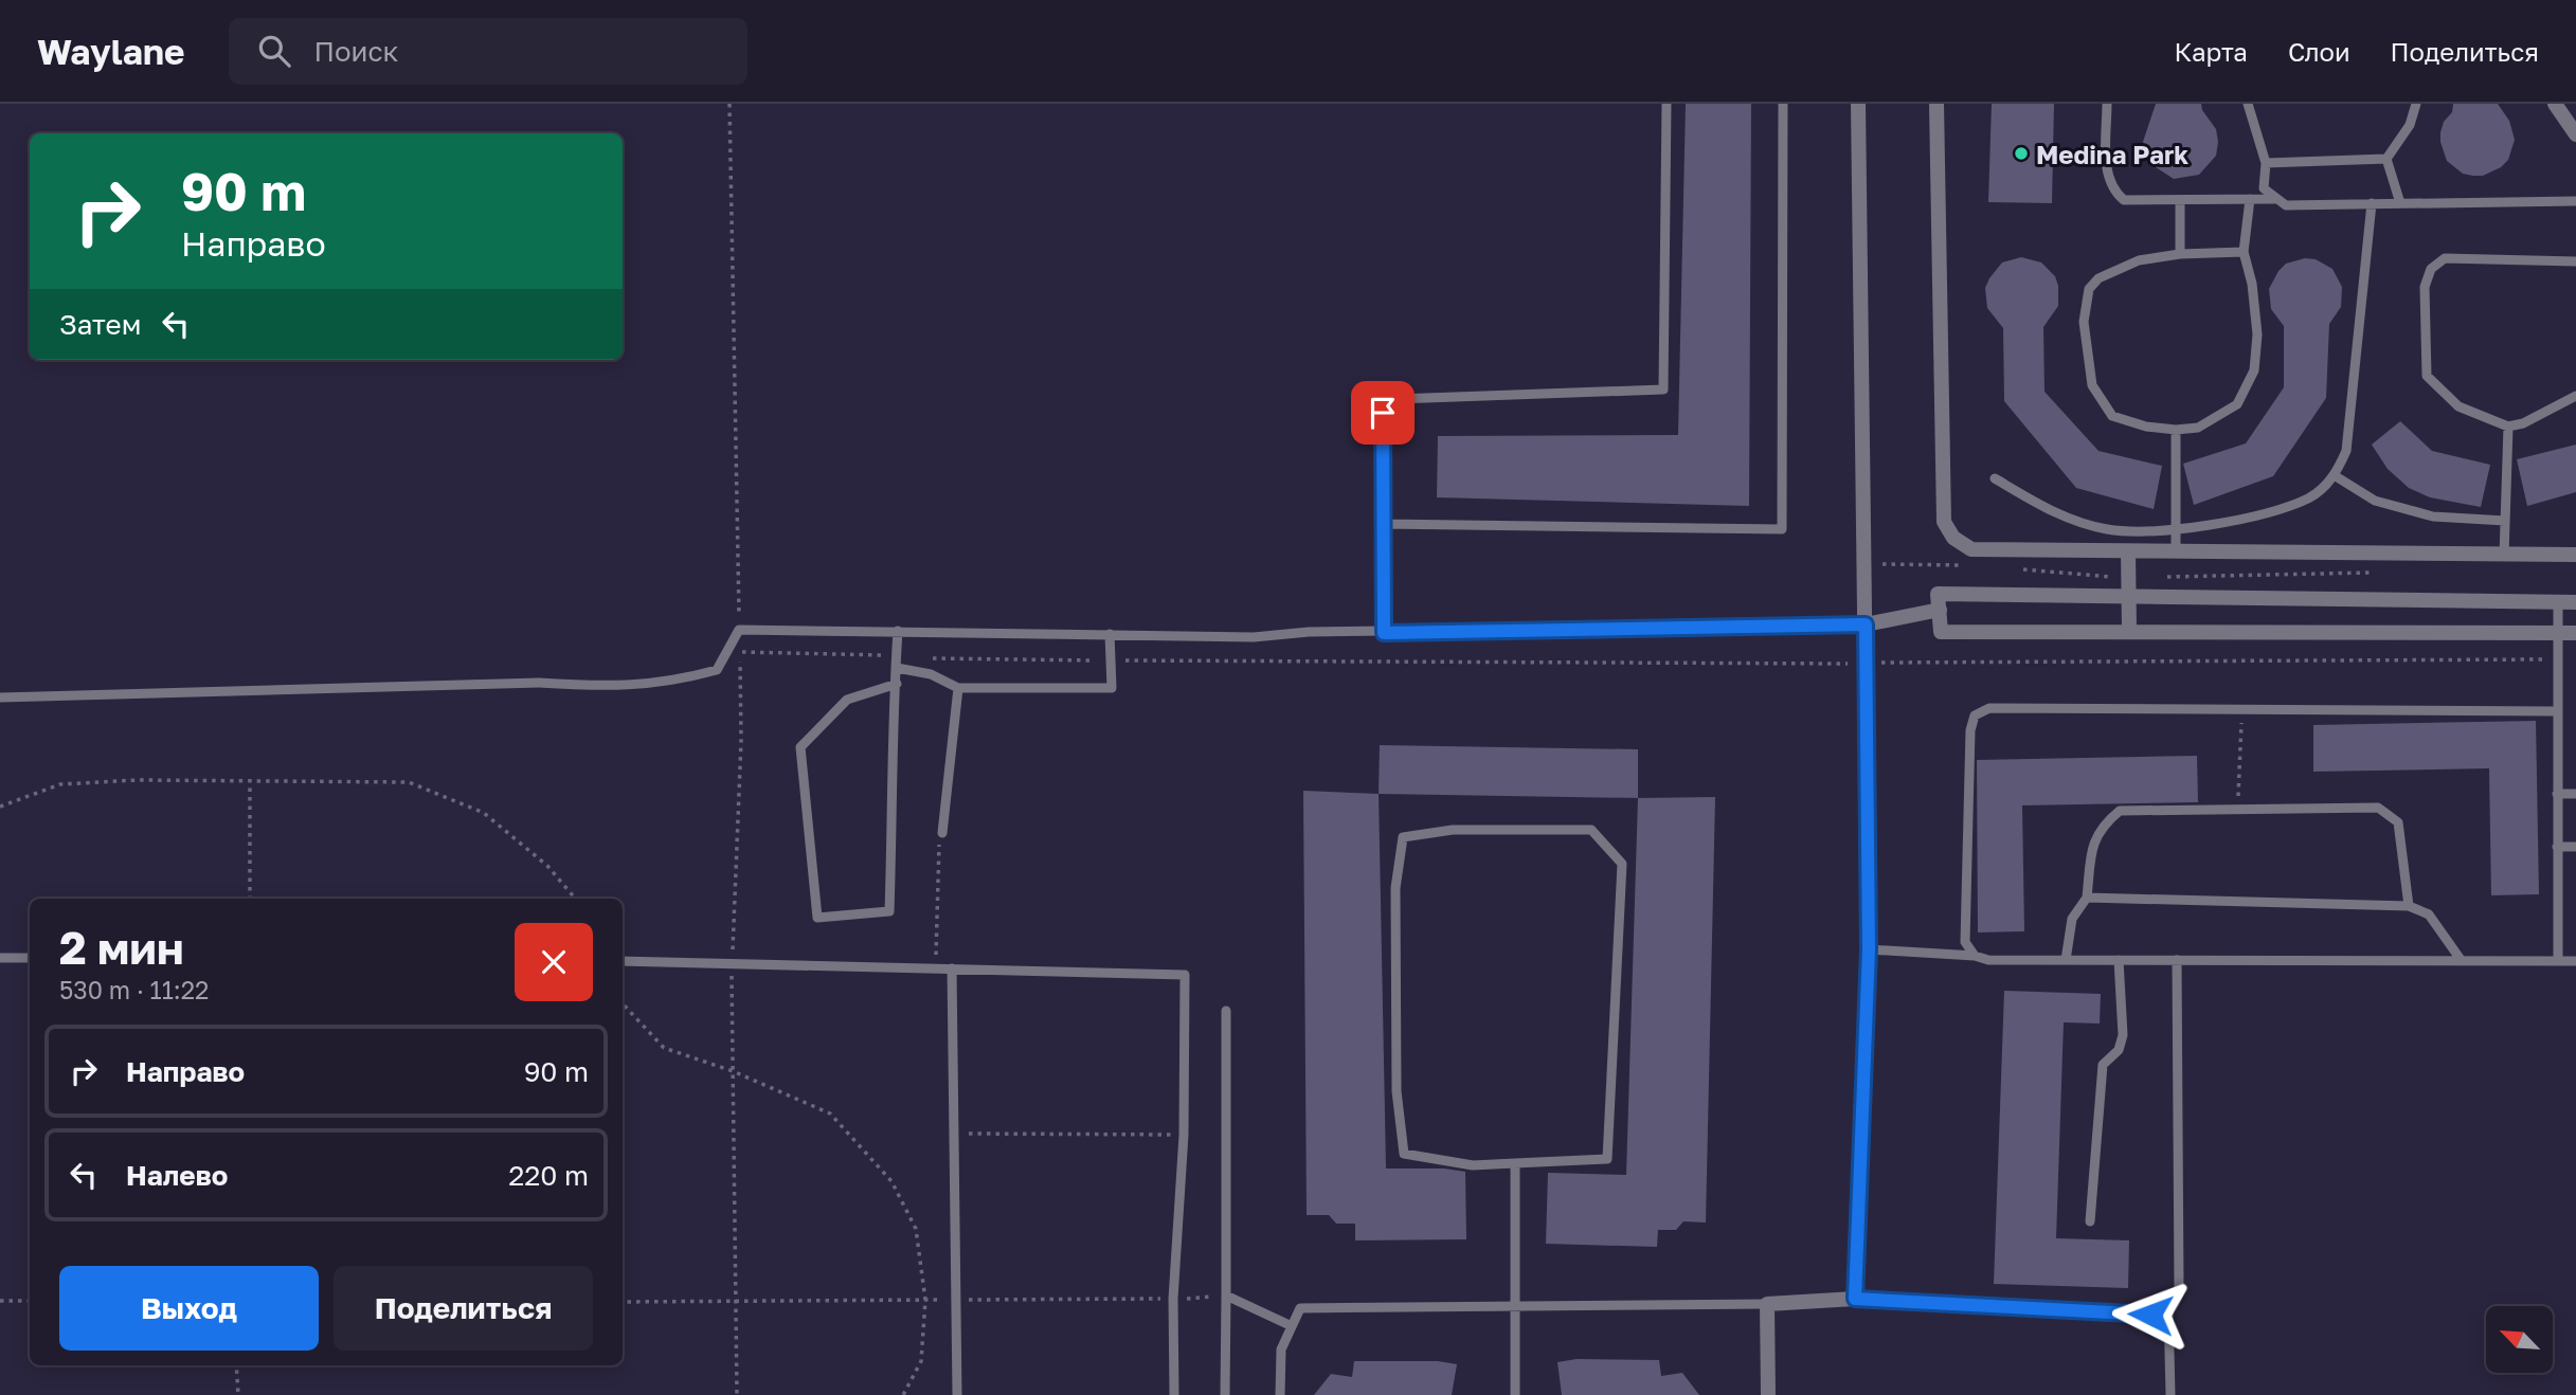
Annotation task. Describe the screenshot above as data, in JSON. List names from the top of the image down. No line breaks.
{"places":["Medina Park"],"north":"top left","page":{"header":"Waylane","search":"Поиск","nav":["Карта","Слои","Поделиться"],"turn":["90 m","Направо"],"then":"Затем","heading":["2 мин","530 m · 11:22"],"list":[{"name":"Направо","value":"90 m"},{"name":"Налево","value":"220 m"}],"buttons":["Выход","Поделиться"]}}
